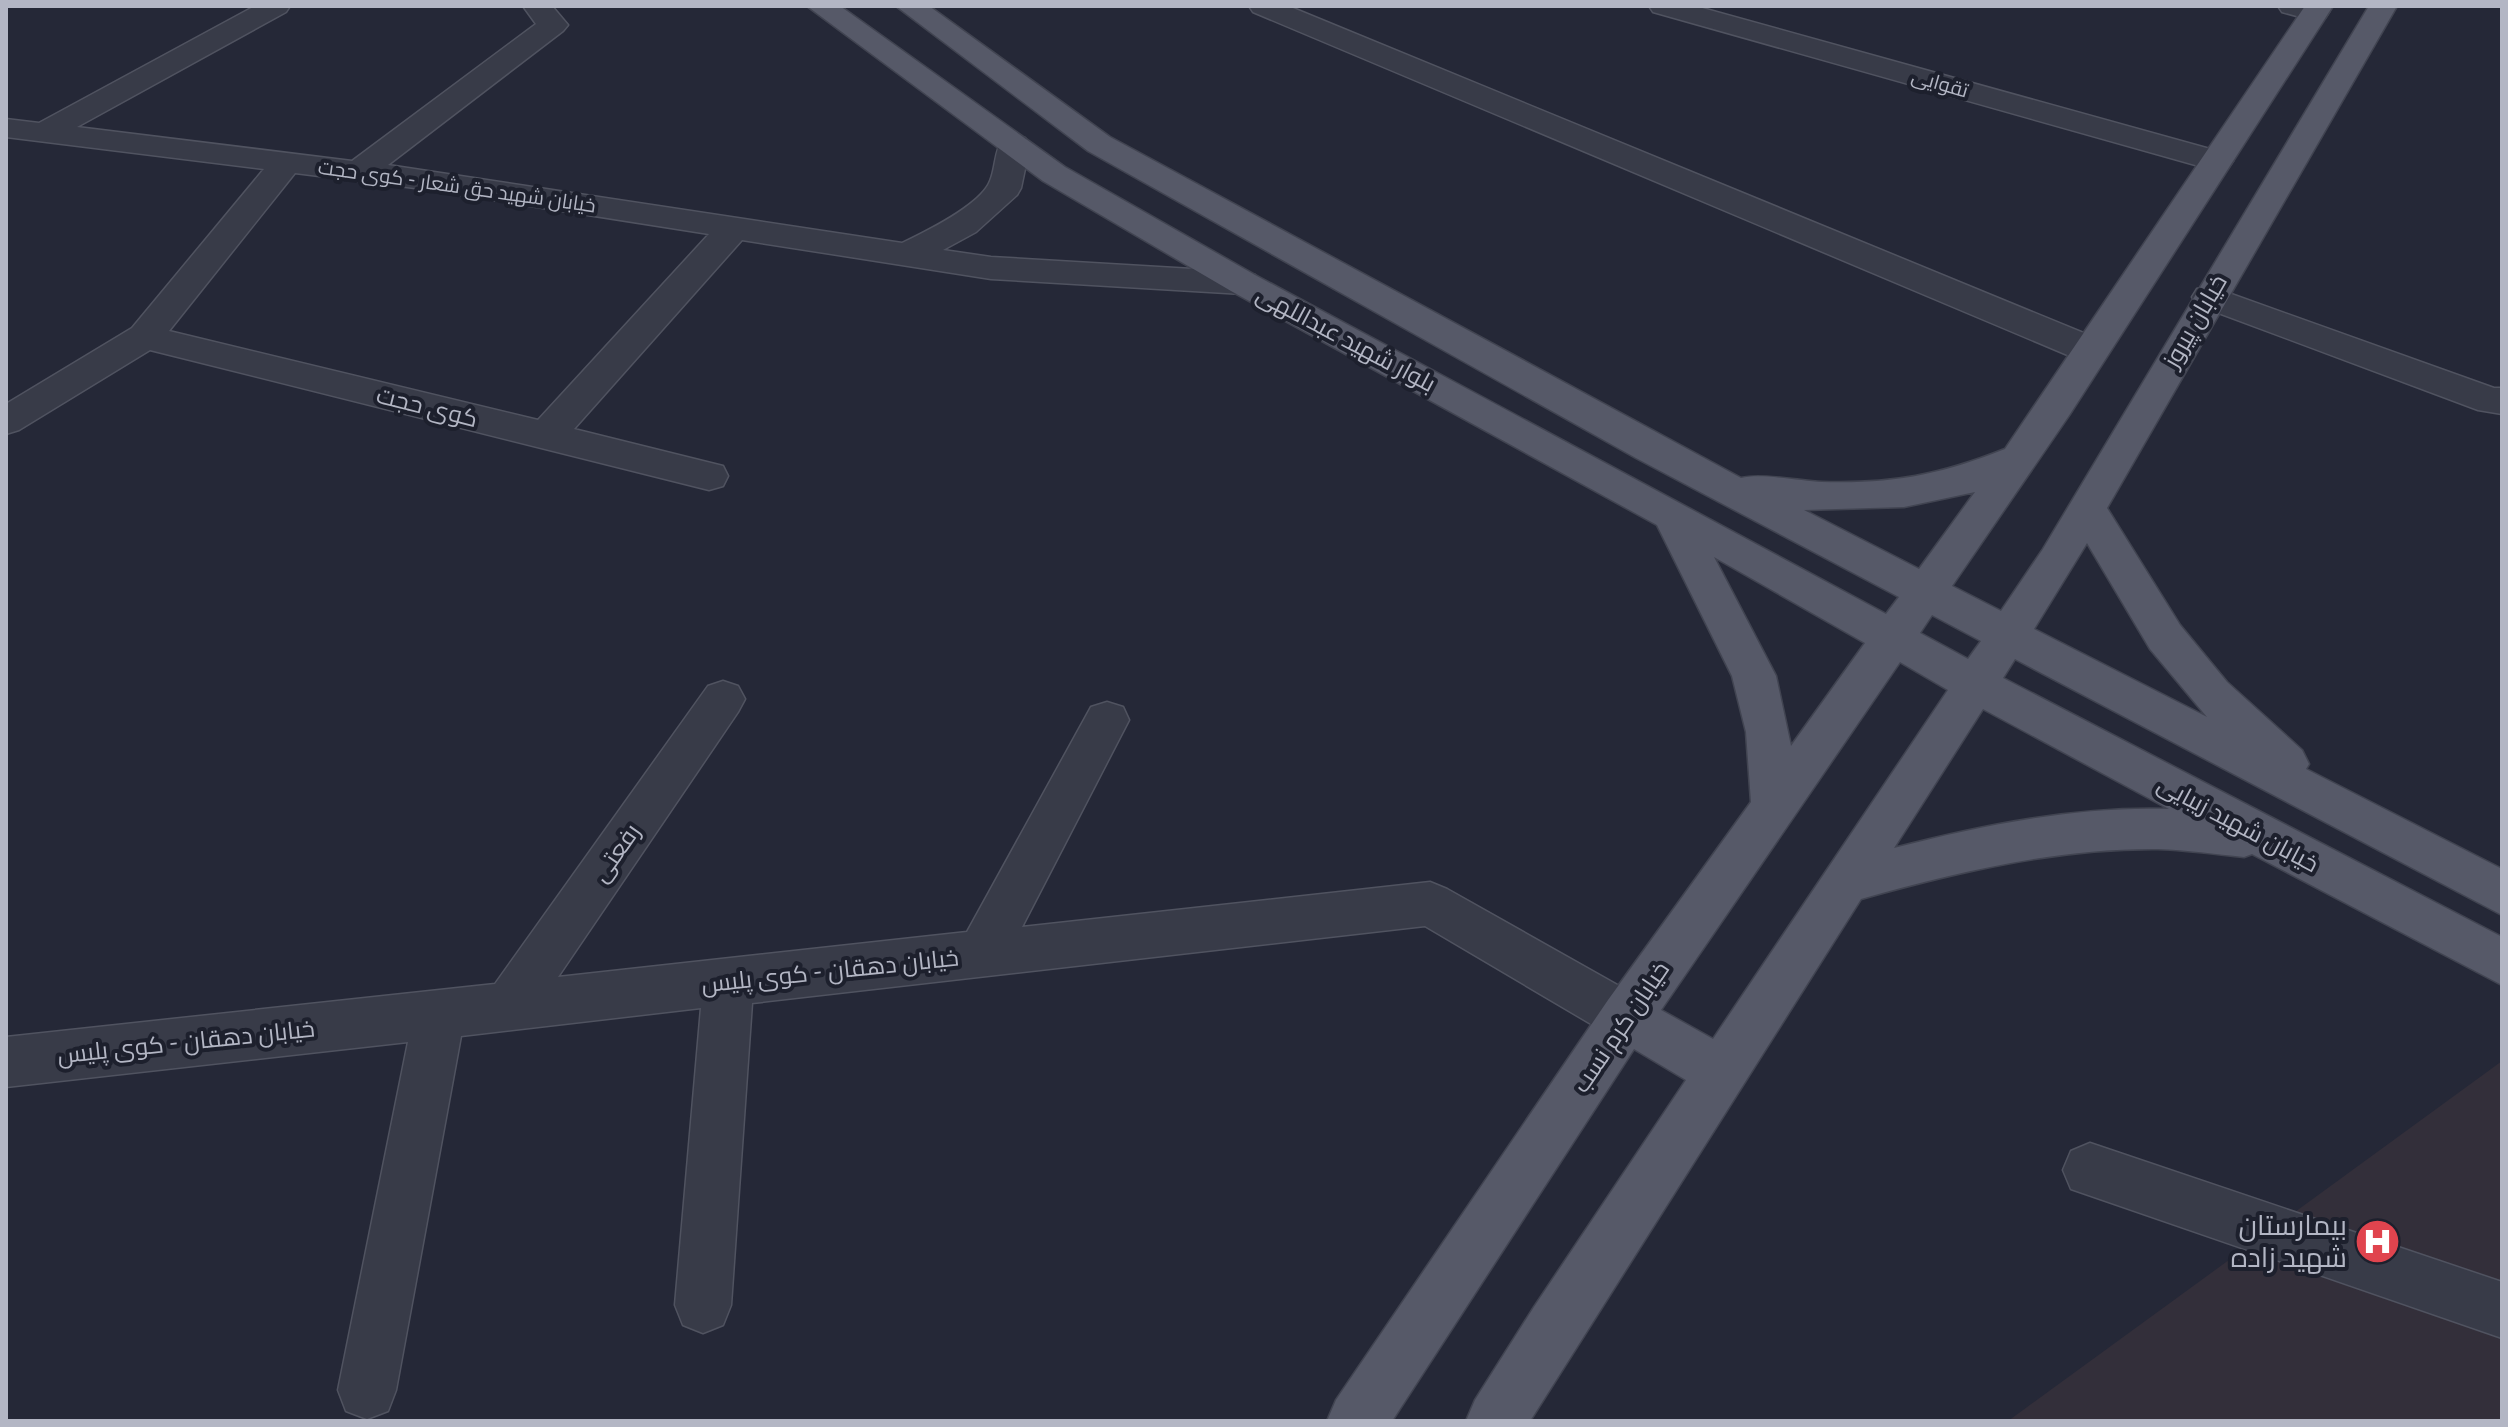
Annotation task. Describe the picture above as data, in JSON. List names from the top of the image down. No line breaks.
{"streets":{"main road":["خیابان پیروز","بلوار شهید عبداللهی","خیابان شهید زیبایی","خیابان کرم نسب"],"street":["تقوایی","خیابان شهید حق شعار - کوی حجت","کوی حجت","رفعتی","خیابان دهقان - کوی پلیس"]},"crossings":[["خیابان شهید حق شعار - کوی حجت","بلوار شهید عبداللهی"],["خیابان پیروز","بلوار شهید عبداللهی"],["خیابان پیروز","خیابان شهید زیبایی"],["بلوار شهید عبداللهی","خیابان شهید زیبایی"],["بلوار شهید عبداللهی","خیابان کرم نسب"],["خیابان شهید زیبایی","خیابان کرم نسب"],["رفعتی","خیابان دهقان - کوی پلیس"],["خیابان دهقان - کوی پلیس","خیابان کرم نسب"]],"places":{"hospital":["بیمارستان شهید زاده"]}}
